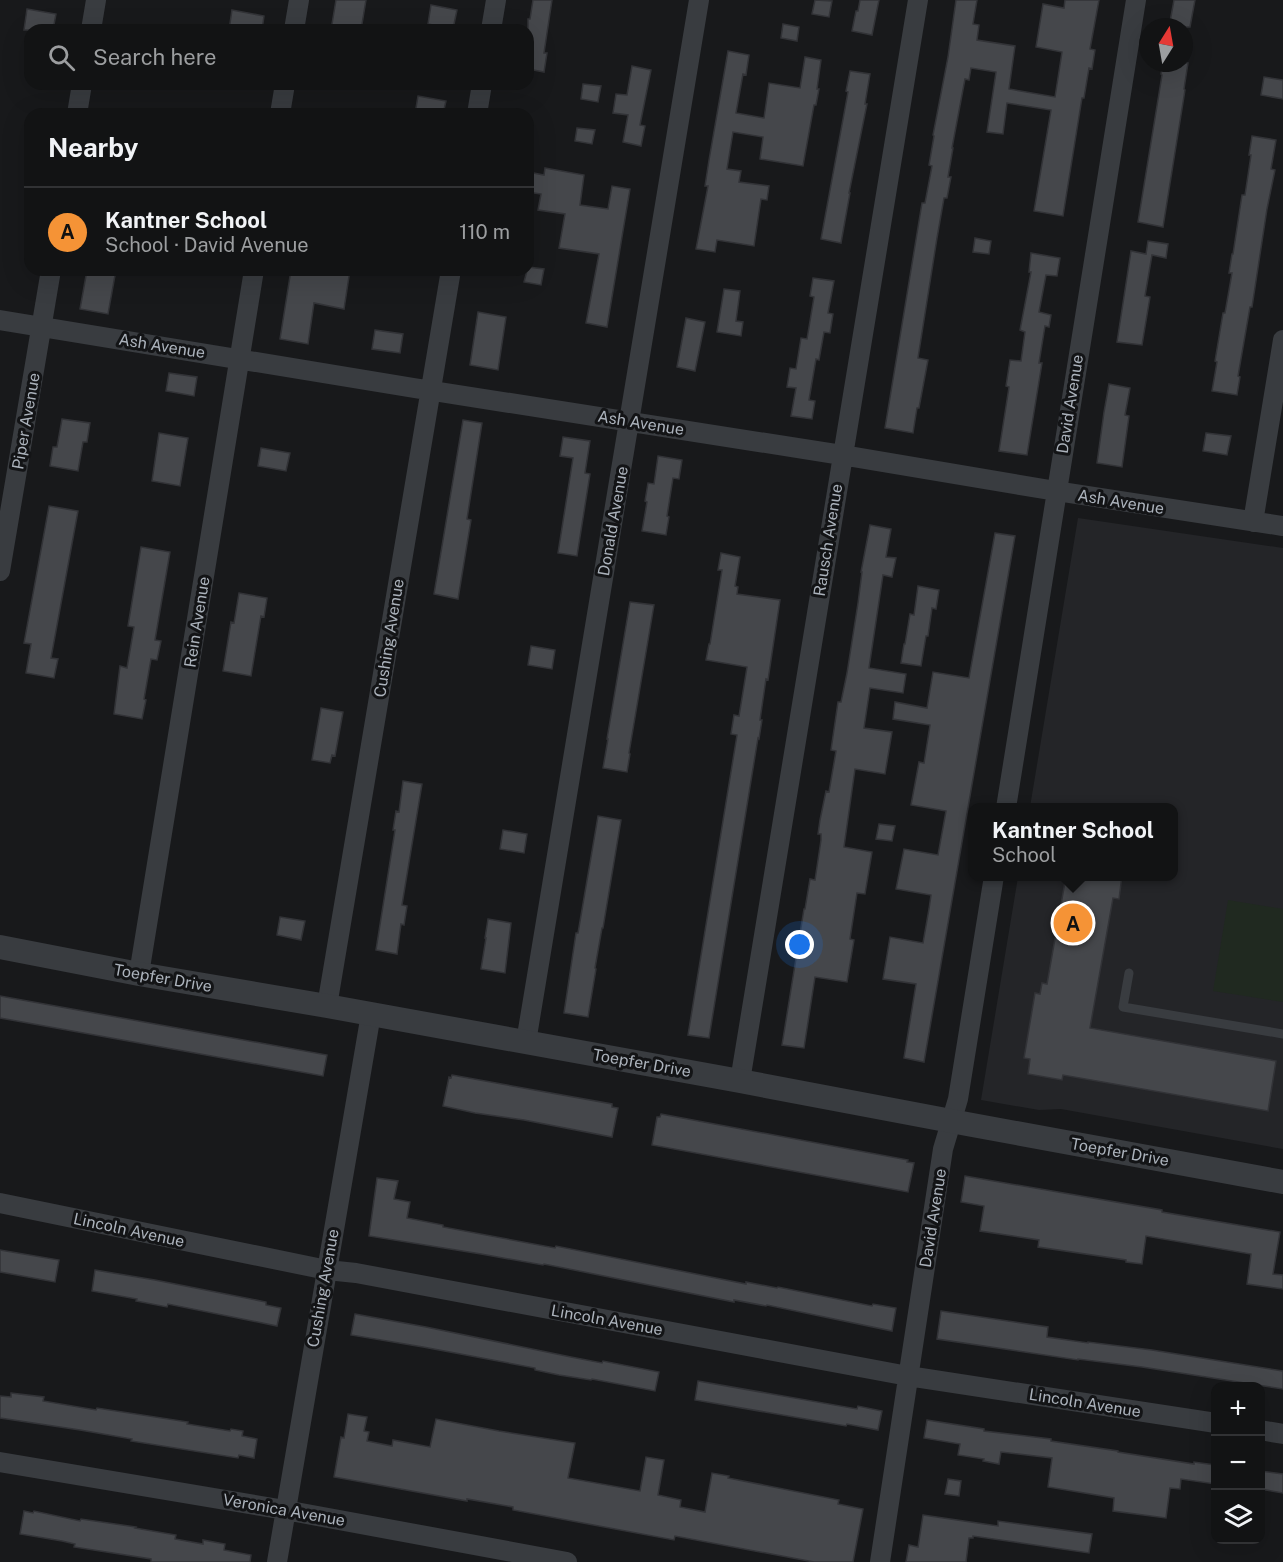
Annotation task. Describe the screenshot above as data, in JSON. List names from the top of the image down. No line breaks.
{"streets":{"street":["Ash Avenue","David Avenue","Piper Avenue","Donald Avenue","Rausch Avenue","Rein Avenue","Cushing Avenue","Toepfer Drive","Lincoln Avenue","Veronica Avenue"]},"crossings":[["Ash Avenue","David Avenue"],["Ash Avenue","Piper Avenue"],["Ash Avenue","Donald Avenue"],["Ash Avenue","Rausch Avenue"],["Ash Avenue","Rein Avenue"],["Ash Avenue","Cushing Avenue"],["David Avenue","Toepfer Drive"],["David Avenue","Lincoln Avenue"],["Donald Avenue","Toepfer Drive"],["Rausch Avenue","Toepfer Drive"],["Rein Avenue","Toepfer Drive"],["Cushing Avenue","Toepfer Drive"],["Cushing Avenue","Lincoln Avenue"],["Cushing Avenue","Veronica Avenue"]],"north":"top","page":{"search":"Search here","heading":"Nearby","list":[{"mark":"A","name":"Kantner School","note":"School · David Avenue","value":"110 m"}],"popup":["Kantner School","School"],"pins":"A","map_buttons":["+","−"]}}
